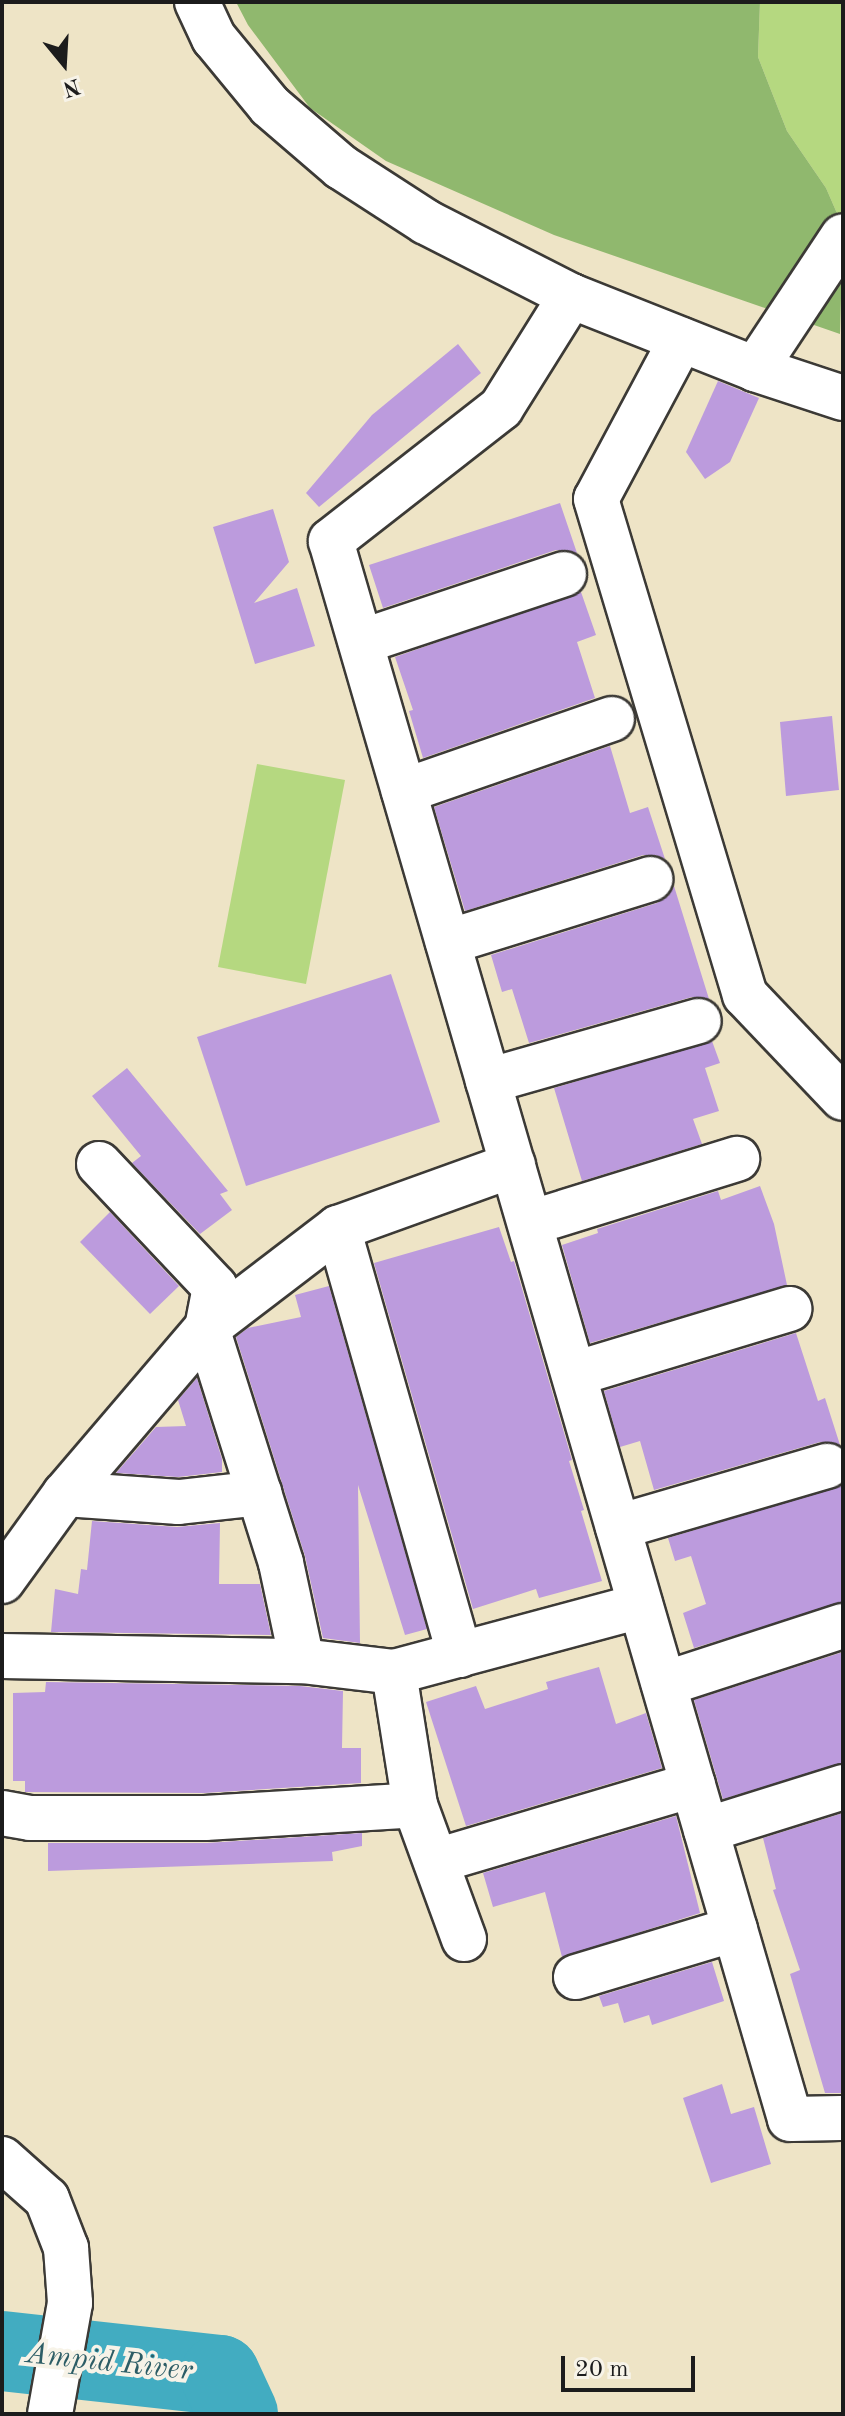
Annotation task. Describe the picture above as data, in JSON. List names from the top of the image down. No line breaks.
{"water":["Ampid River"],"scale_bar":"20 m","north":"bottom"}
